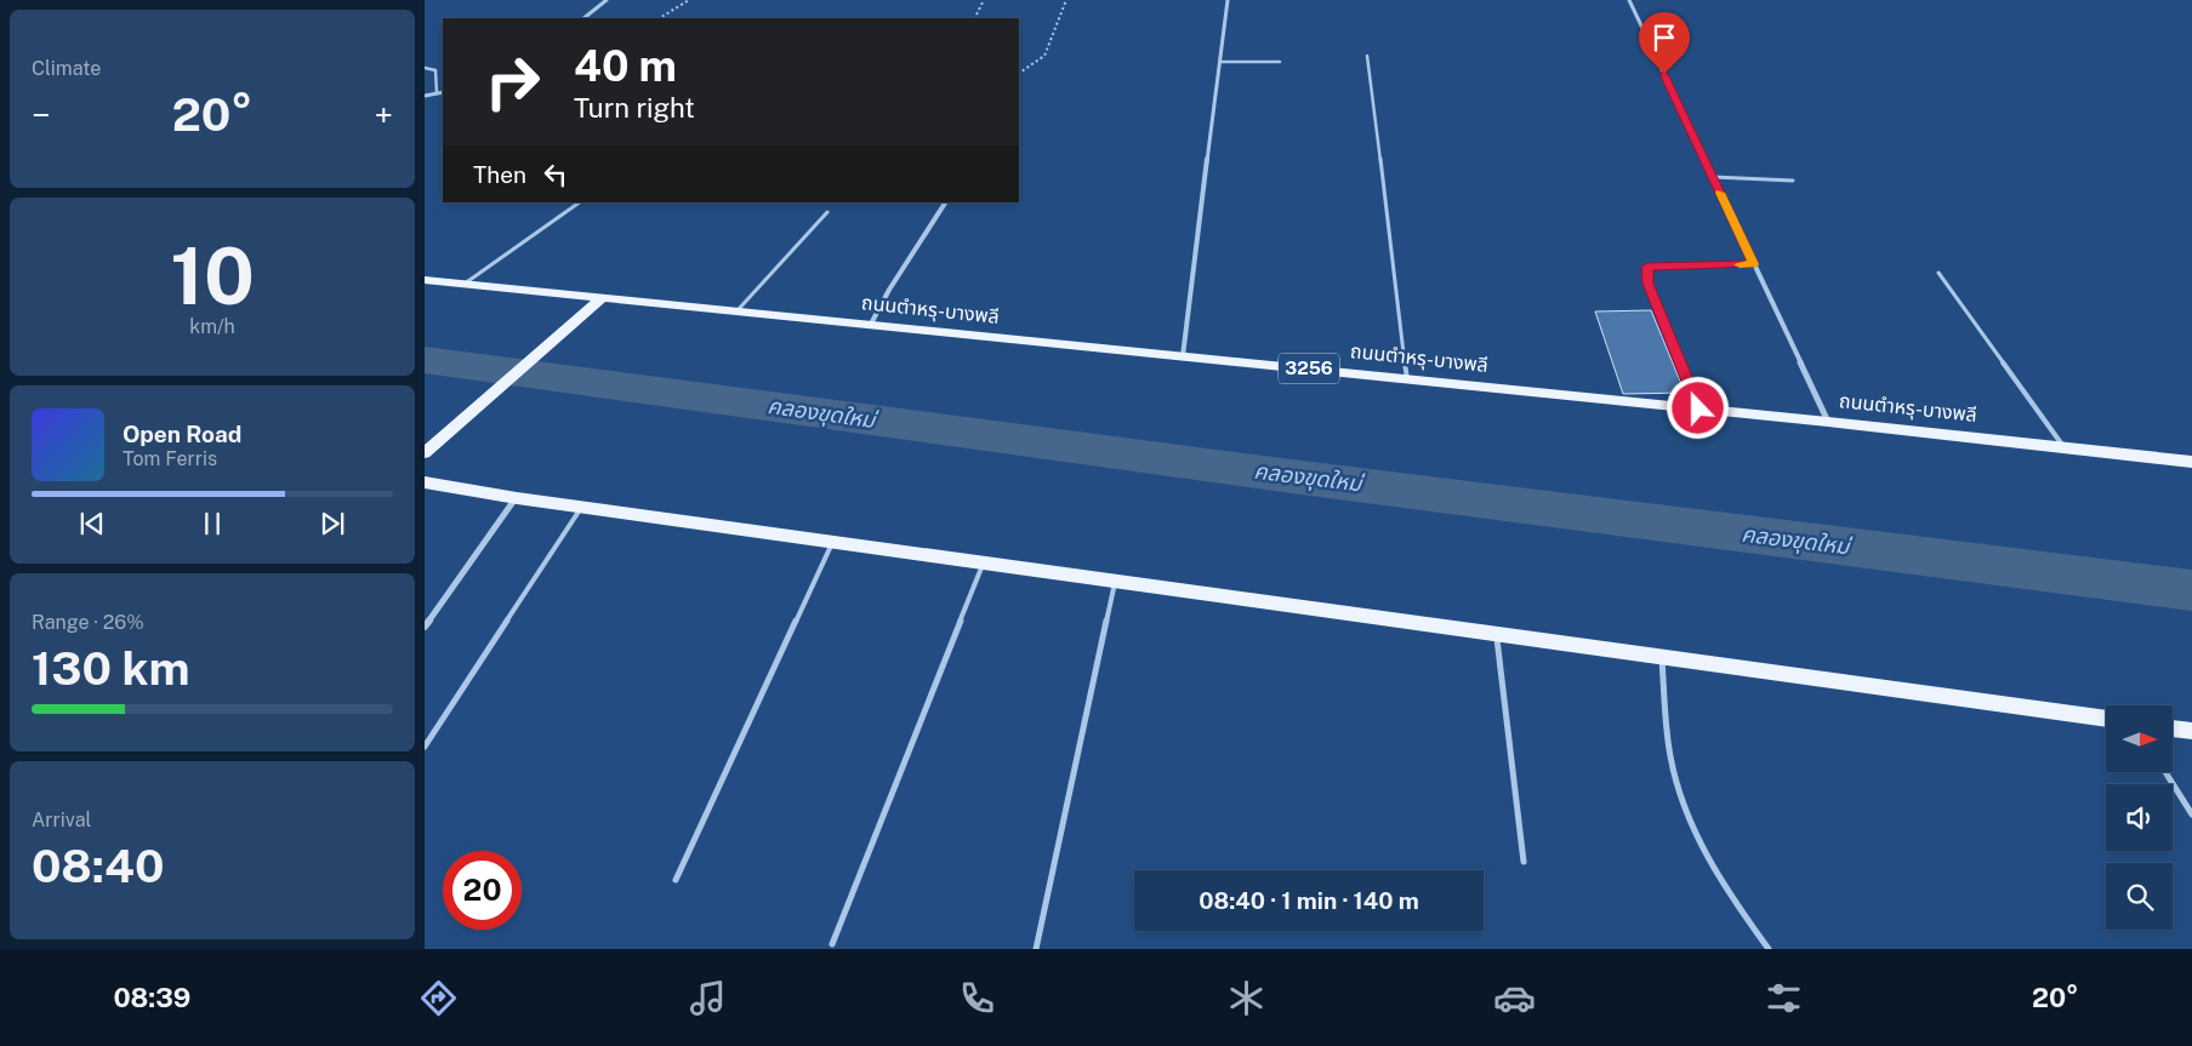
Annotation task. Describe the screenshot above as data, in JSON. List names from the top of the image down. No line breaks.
{"streets":{"main road":["ถนนตำหรุ-บางพลี","3256"]},"water":["คลองขุดใหม่"],"north":"right","page":{"tile":["Climate",["10","km/h"],["Range · 26%","130 km"],["Arrival","08:40"]],"turn":["40 m","Turn right"],"heat":["−","20°","+"],"then":"Then","song":["Open Road","Tom Ferris"],"limit":"20","trip":"08:40 · 1 min · 140 m","tabs":["08:39","20°"]}}
